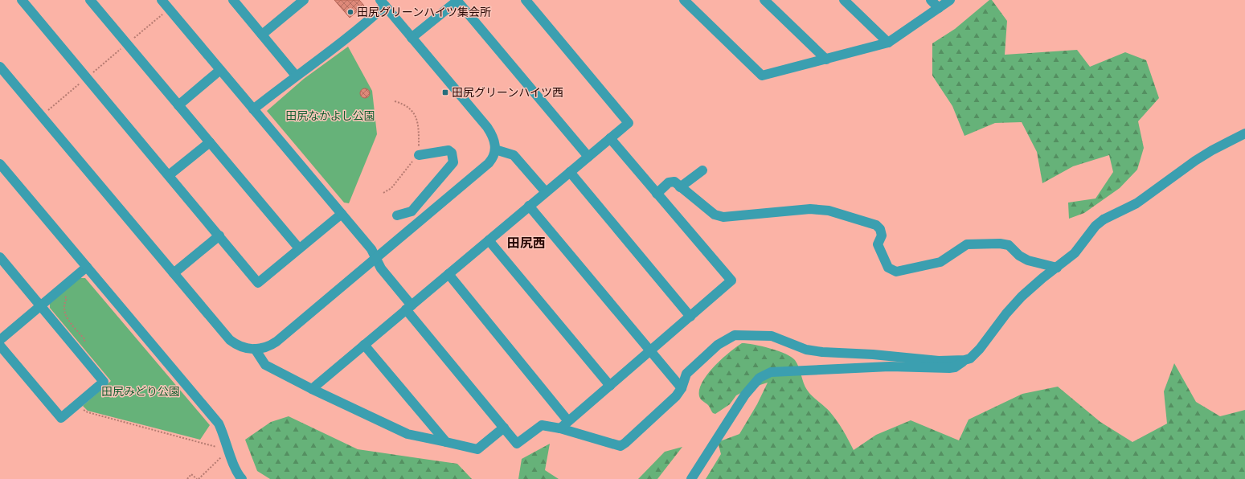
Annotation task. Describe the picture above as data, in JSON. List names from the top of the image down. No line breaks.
{"districts":["田尻西"],"parks":["田尻なかよし公園","田尻みどり公園"],"places":{"other":["田尻グリーンハイツ集会所"],"transit":["田尻グリーンハイツ西"]}}
